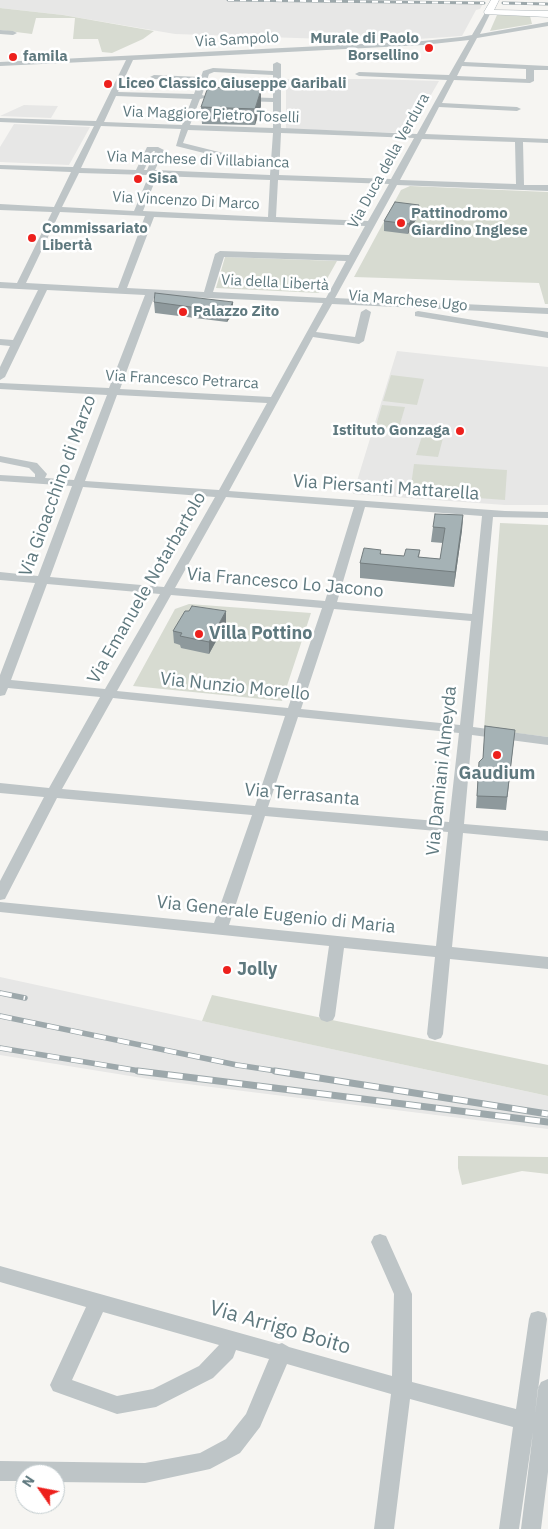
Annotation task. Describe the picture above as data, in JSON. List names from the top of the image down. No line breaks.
{"streets":{"street":["Via Sampolo","Via Maggiore Pietro Toselli","Via Marchese di Villabianca","Via Duca della Verdura","Via Vincenzo Di Marco","Via della Libertà","Via Marchese Ugo","Via Francesco Petrarca","Via Gioacchino di Marzo","Via Piersanti Mattarella","Via Francesco Lo Jacono","Via Emanuele Notarbartolo","Via Nunzio Morello","Via Damiani Almeyda","Via Terrasanta","Via Generale Eugenio di Maria","Via Arrigo Boito"]},"crossings":[["Via Sampolo","Via Duca della Verdura"],["Via Maggiore Pietro Toselli","Via Duca della Verdura"],["Via Marchese di Villabianca","Via Duca della Verdura"],["Via Duca della Verdura","Via Vincenzo Di Marco"],["Via Duca della Verdura","Via della Libertà"],["Via Duca della Verdura","Via Marchese Ugo"],["Via Duca della Verdura","Via Emanuele Notarbartolo"],["Via della Libertà","Via Marchese Ugo"],["Via della Libertà","Via Gioacchino di Marzo"],["Via della Libertà","Via Emanuele Notarbartolo"],["Via Marchese Ugo","Via Emanuele Notarbartolo"],["Via Francesco Petrarca","Via Gioacchino di Marzo"],["Via Francesco Petrarca","Via Emanuele Notarbartolo"],["Via Gioacchino di Marzo","Via Piersanti Mattarella"],["Via Gioacchino di Marzo","Via Francesco Lo Jacono"],["Via Gioacchino di Marzo","Via Nunzio Morello"],["Via Piersanti Mattarella","Via Emanuele Notarbartolo"],["Via Piersanti Mattarella","Via Damiani Almeyda"],["Via Francesco Lo Jacono","Via Emanuele Notarbartolo"],["Via Francesco Lo Jacono","Via Damiani Almeyda"],["Via Emanuele Notarbartolo","Via Nunzio Morello"],["Via Emanuele Notarbartolo","Via Terrasanta"],["Via Nunzio Morello","Via Damiani Almeyda"],["Via Damiani Almeyda","Via Terrasanta"],["Via Damiani Almeyda","Via Generale Eugenio di Maria"]],"places":["Murale di Paolo Borsellino","famila","Liceo Classico Giuseppe Garibali","Sisa","Pattinodromo Giardino Inglese","Commissariato Libertà","Palazzo Zito","Istituto Gonzaga","Villa Pottino","Gaudium","Jolly"],"north":"top left"}
